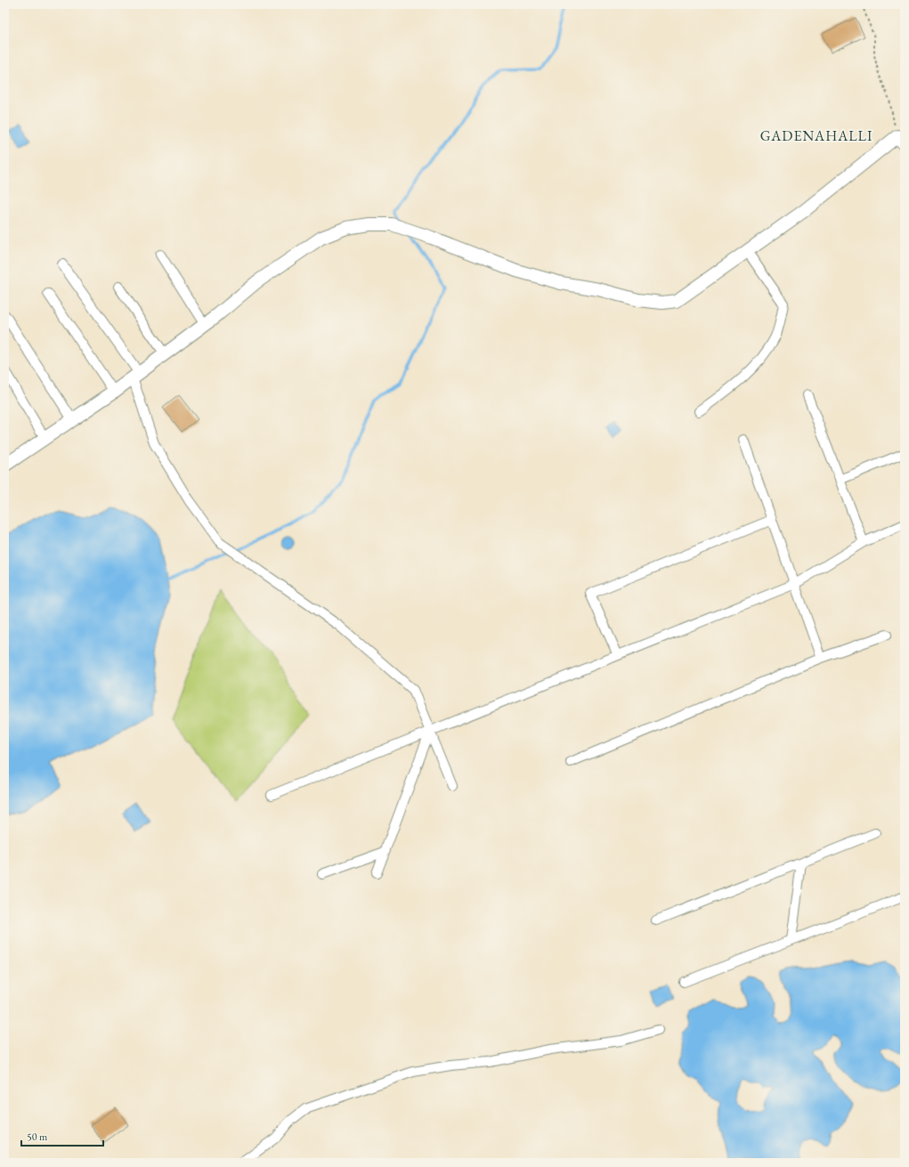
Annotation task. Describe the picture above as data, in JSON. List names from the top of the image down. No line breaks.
{"districts":["GADENAHALLI"],"scale_bar":"50 m"}
